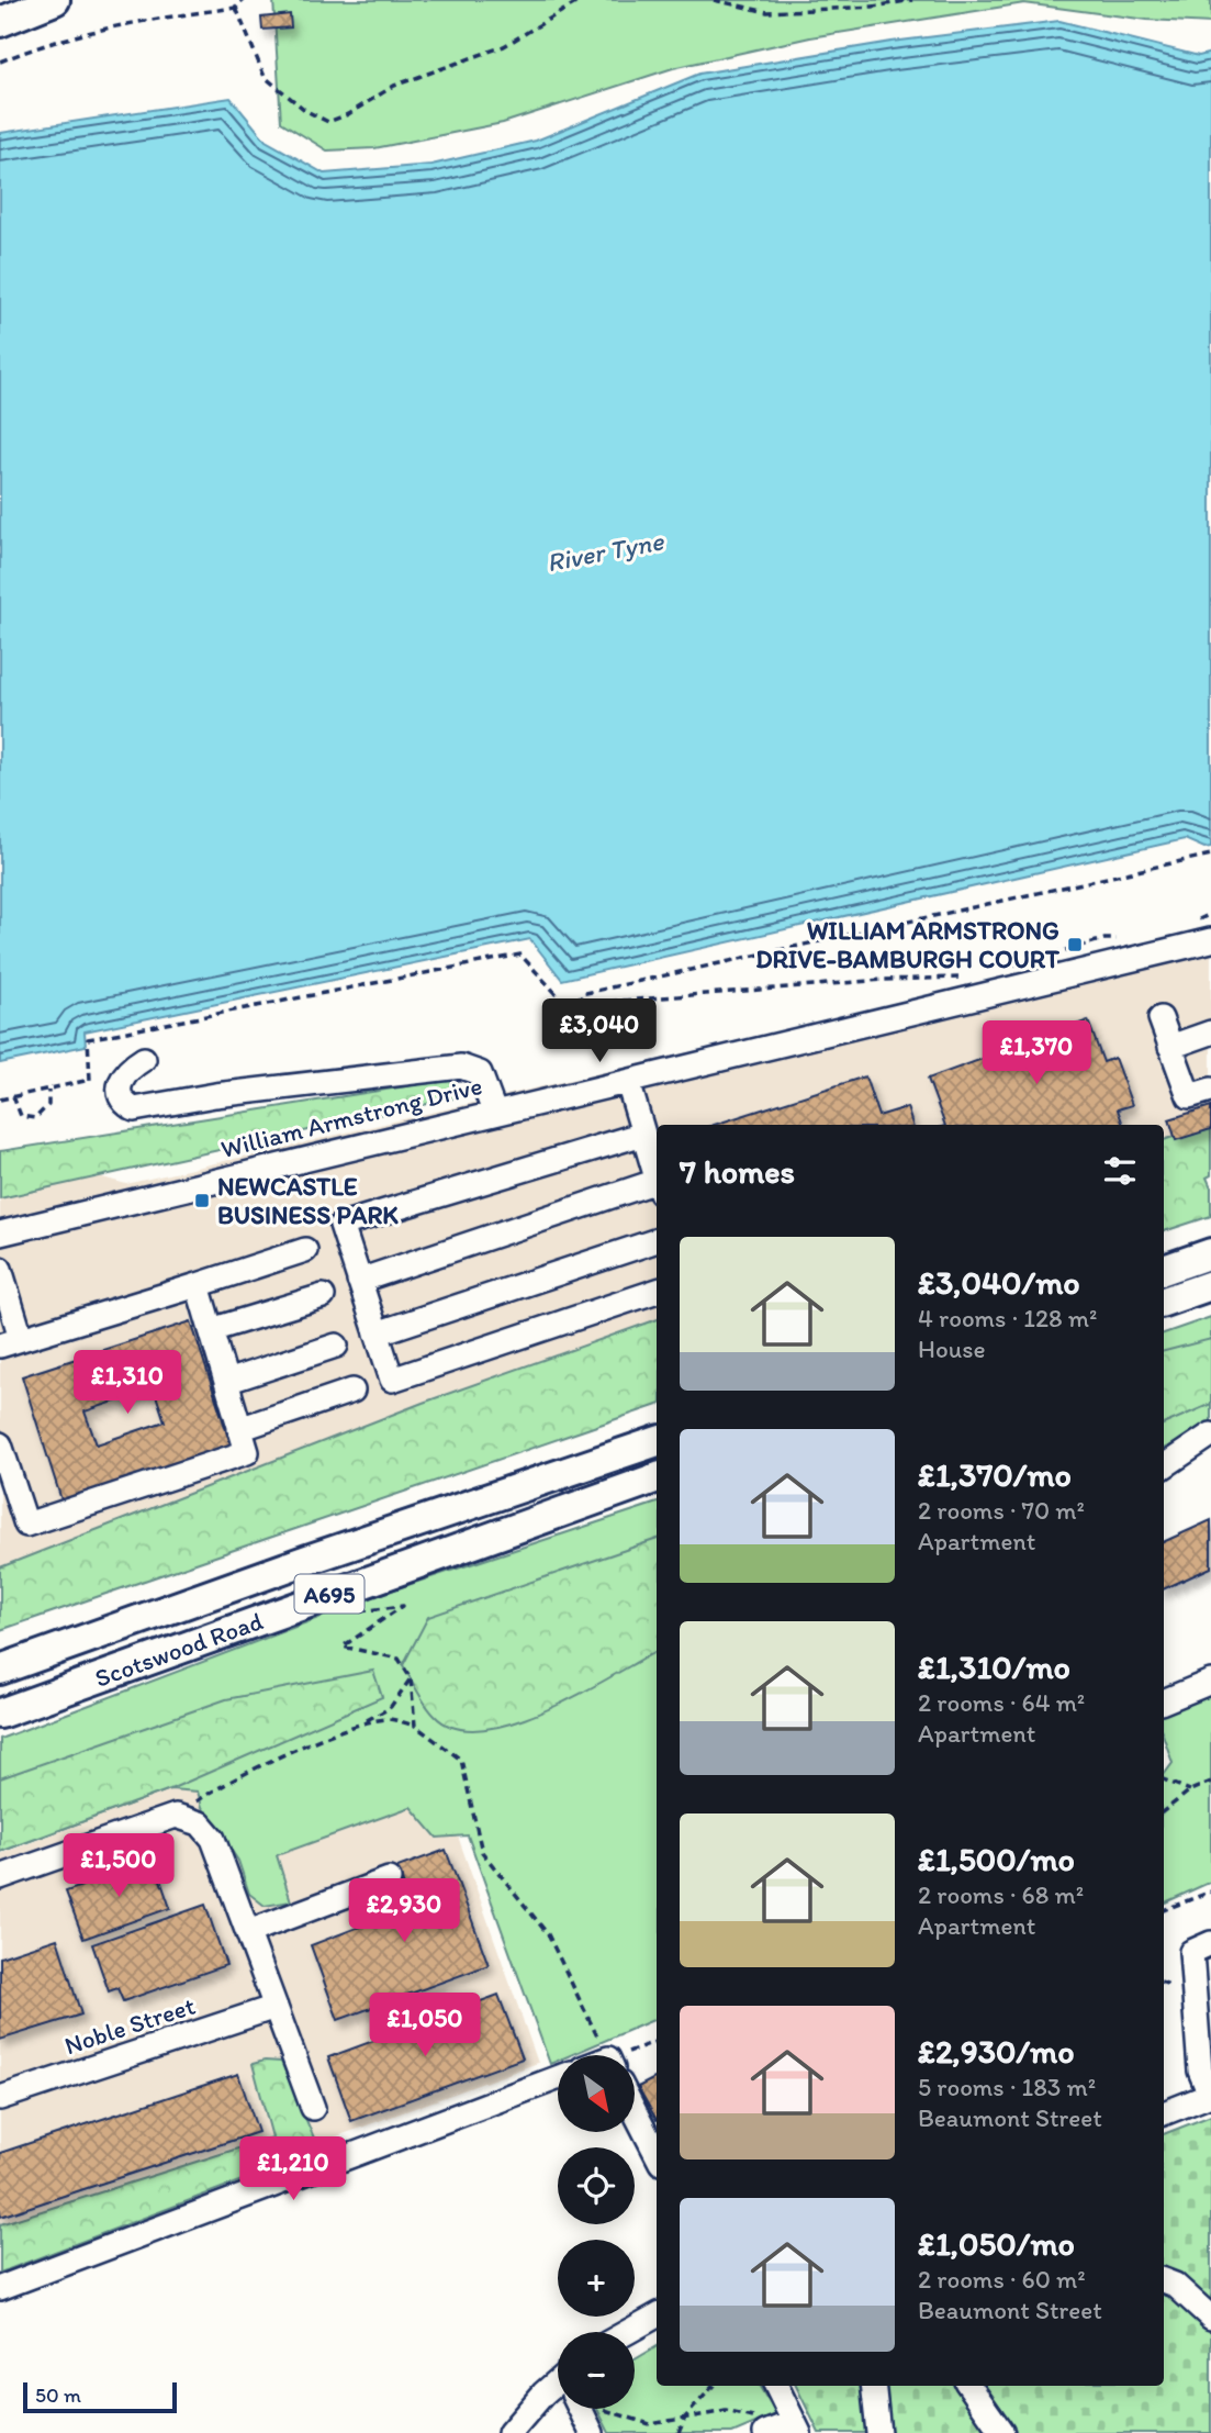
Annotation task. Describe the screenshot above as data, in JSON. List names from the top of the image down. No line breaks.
{"streets":{"main road":["A695","Scotswood Road"],"street":["William Armstrong Drive","Noble Street"]},"water":["River Tyne"],"places":{"transit":["WILLIAM ARMSTRONG DRIVE-BAMBURGH COURT","NEWCASTLE BUSINESS PARK"]},"scale_bar":"50 m","north":"bottom right","page":{"price":["£3,040","£1,370","£1,310","£1,500","£2,930","£1,050","£1,210"],"heading":"7 homes","list":[{"name":"£3,040/mo","note":"4 rooms · 128 m² · House"},{"name":"£1,370/mo","note":"2 rooms · 70 m² · Apartment"},{"name":"£1,310/mo","note":"2 rooms · 64 m² · Apartment"},{"name":"£1,500/mo","note":"2 rooms · 68 m² · Apartment"},{"name":"£2,930/mo","note":"5 rooms · 183 m² · Beaumont Street"},{"name":"£1,050/mo","note":"2 rooms · 60 m² · Beaumont Street"}],"map_buttons":["+","−"],"scale":"50 m"}}
